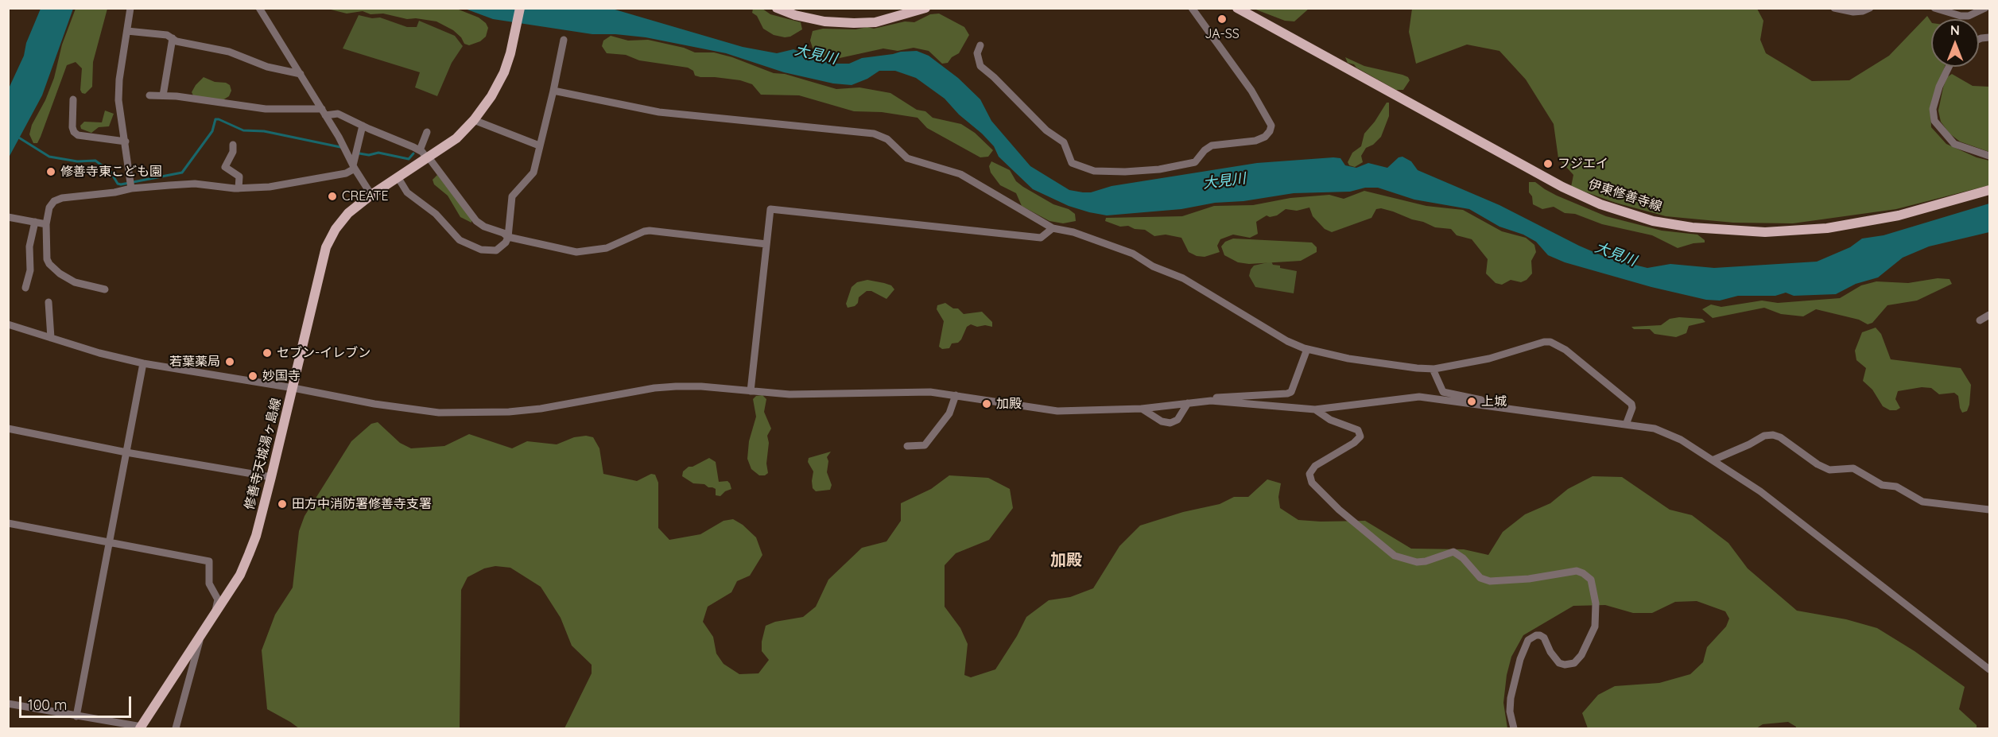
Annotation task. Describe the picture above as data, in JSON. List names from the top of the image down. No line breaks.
{"streets":{"main road":["伊東修善寺線","修善寺天城湯ヶ島線"]},"districts":["加殿"],"water":["大見川"],"places":["JA-SS","フジエイ","修善寺東こども園","CREATE","セブン-イレブン","若葉薬局","妙国寺","上城","加殿","田方中消防署修善寺支署"],"scale_bar":"100 m","north":"top"}
